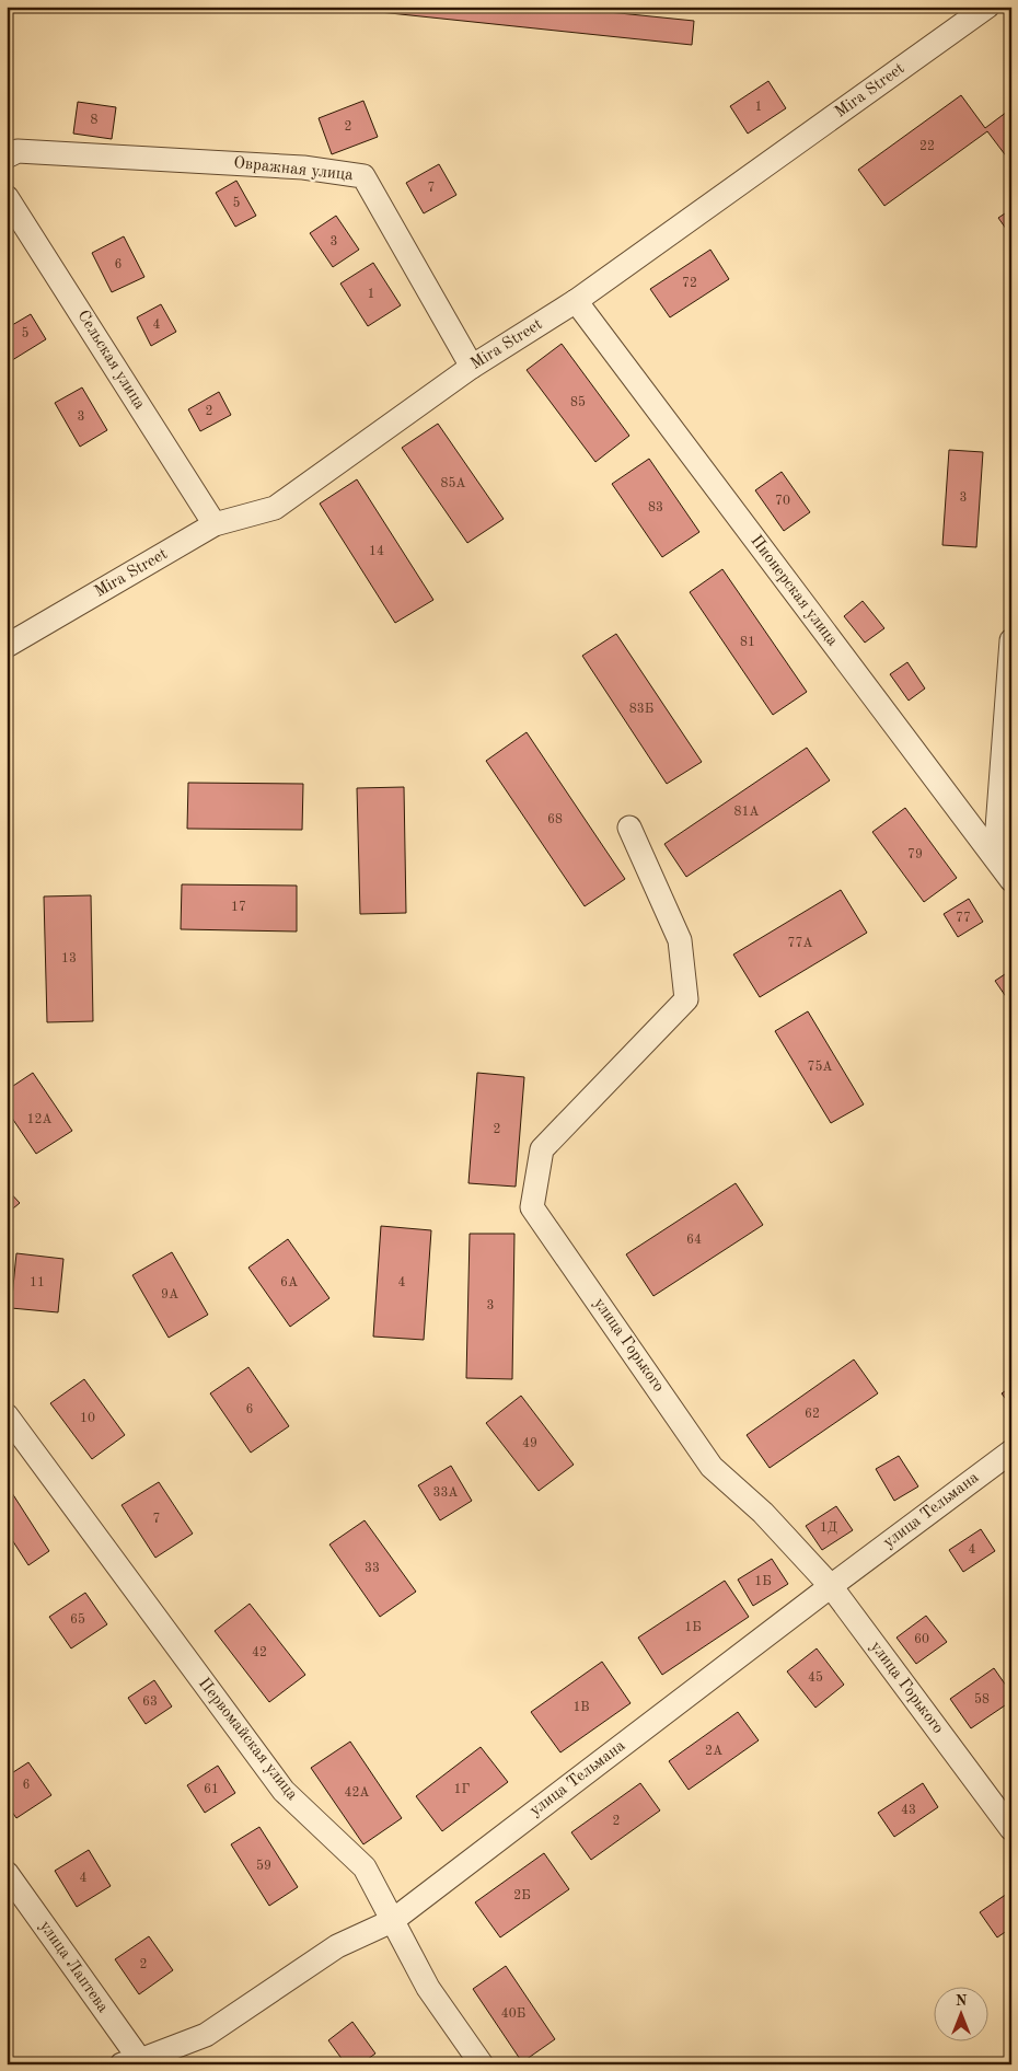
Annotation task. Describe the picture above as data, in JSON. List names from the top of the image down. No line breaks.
{"streets":{"street":["Mira Street","Овражная улица","Сельская улица","Пионерская улица","улица Горького","улица Тельмана","Первомайская улица","улица Лаптева"]},"crossings":[["Mira Street","Овражная улица"],["Mira Street","Сельская улица"],["Mira Street","Пионерская улица"],["улица Горького","улица Тельмана"],["улица Тельмана","Первомайская улица"],["улица Тельмана","улица Лаптева"]],"house_numbers":["1","8","2","22","7","5","3","6","72","1","4","5","85","2","3","85А","3","70","83","14","81","83Б","81А","68","79","17","77","77А","13","75А","12А","2","64","11","6А","4","9А","3","6","62","10","49","33А","7","1Д","4","33","1Б","65","1Б","60","42","45","58","63","1В","2А","6","61","1Г","42А","43","2","59","4","2Б","2","40Б"],"north":"top"}
